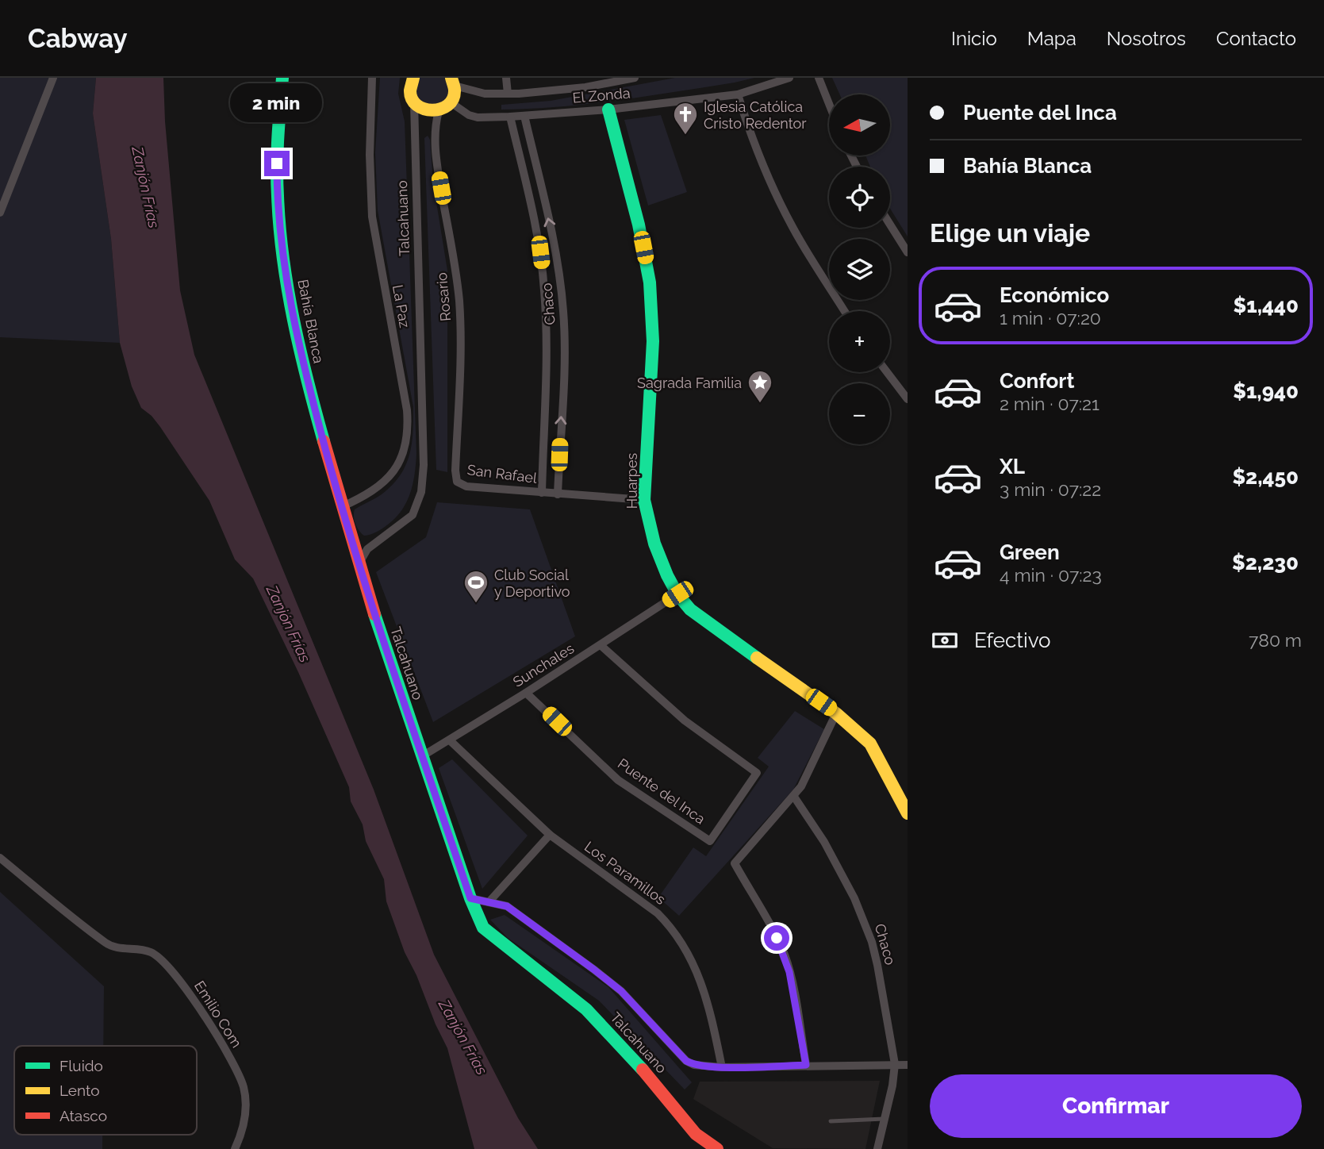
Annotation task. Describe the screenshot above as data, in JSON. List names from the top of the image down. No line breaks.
{"streets":{"street":["El Zonda","Talcahuano","Rosario","Chaco","La Paz","Bahía Blanca","San Rafael","Huarpes","Sunchales","Puente del Inca","Los Paramillos","Emilio Com"]},"crossings":[["El Zonda","Chaco"],["El Zonda","Huarpes"],["Talcahuano","Bahía Blanca"],["Talcahuano","Sunchales"],["Rosario","San Rafael"],["Chaco","San Rafael"],["La Paz","Bahía Blanca"],["San Rafael","Huarpes"],["Huarpes","Sunchales"],["Sunchales","Puente del Inca"],["Sunchales","Los Paramillos"]],"water":["Zanjón Frías"],"places":{"church":["Iglesia Católica Cristo Redentor"],"place":["Sagrada Familia"],"sports":["Club Social y Deportivo"]},"legend":["Fluido","Lento","Atasco"],"north":"left","page":{"header":"Cabway","nav":["Inicio","Mapa","Nosotros","Contacto"],"banner":["Puente del Inca","Bahía Blanca"],"bubble":"2 min","map_buttons":["+","−"],"heading":"Elige un viaje","list":[{"name":"Económico","note":"1 min · 07:20","value":"$1,440"},{"name":"Confort","note":"2 min · 07:21","value":"$1,940"},{"name":"XL","note":"3 min · 07:22","value":"$2,450"},{"name":"Green","note":"4 min · 07:23","value":"$2,230"}],"pay":["Efectivo","780 m"],"buttons":"Confirmar"}}
